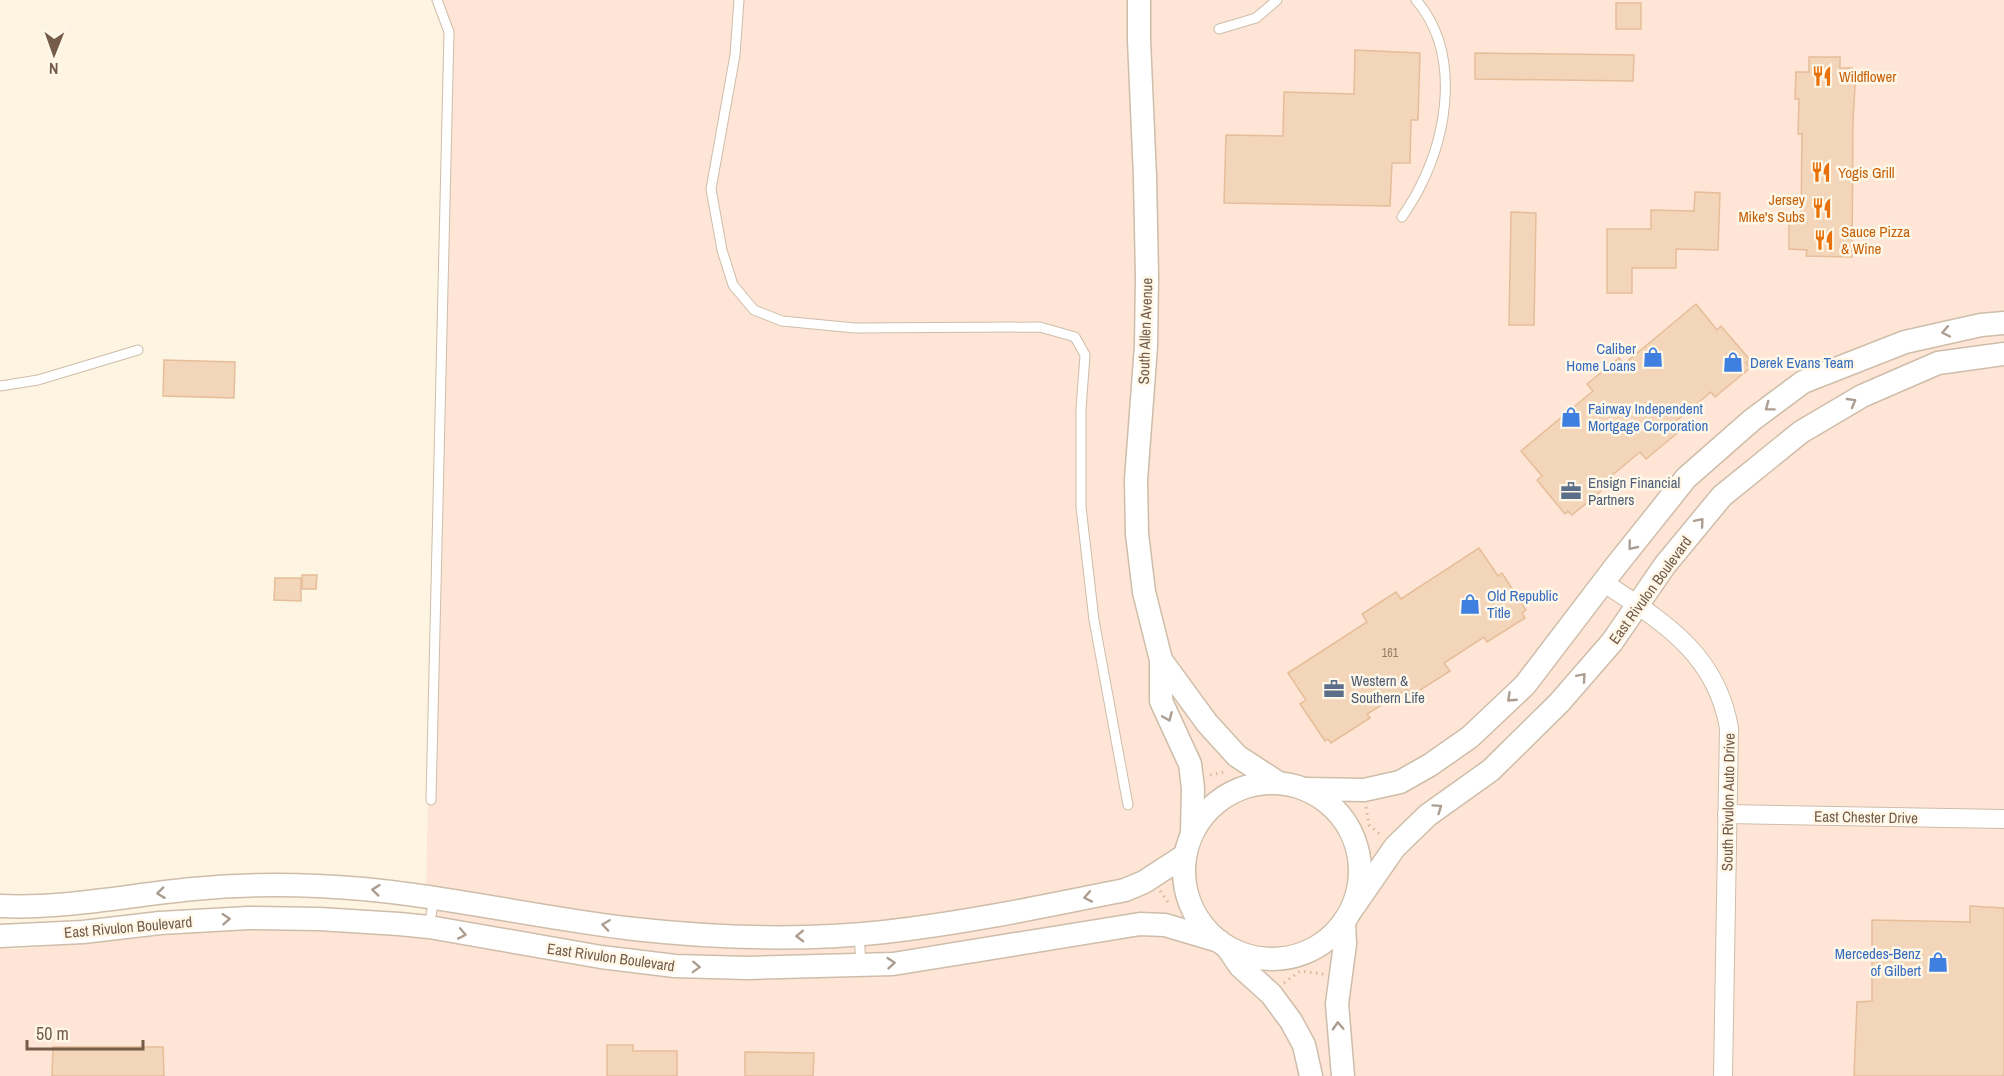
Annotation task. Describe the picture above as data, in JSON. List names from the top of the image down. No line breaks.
{"streets":{"street":["South Allen Avenue","East Rivulon Boulevard","South Rivulon Auto Drive","East Chester Drive"]},"crossings":[["South Allen Avenue","East Rivulon Boulevard"],["East Rivulon Boulevard","South Rivulon Auto Drive"],["South Rivulon Auto Drive","East Chester Drive"]],"places":{"restaurant":["Wildflower","Yogis Grill","Jersey Mike's Subs","Sauce Pizza & Wine"],"shop":["Caliber Home Loans","Derek Evans Team","Fairway Independent Mortgage Corporation","Old Republic Title","Mercedes-Benz of Gilbert"],"office":["Ensign Financial Partners","Western & Southern Life"]},"house_numbers":["161"],"scale_bar":"50 m","north":"bottom"}
